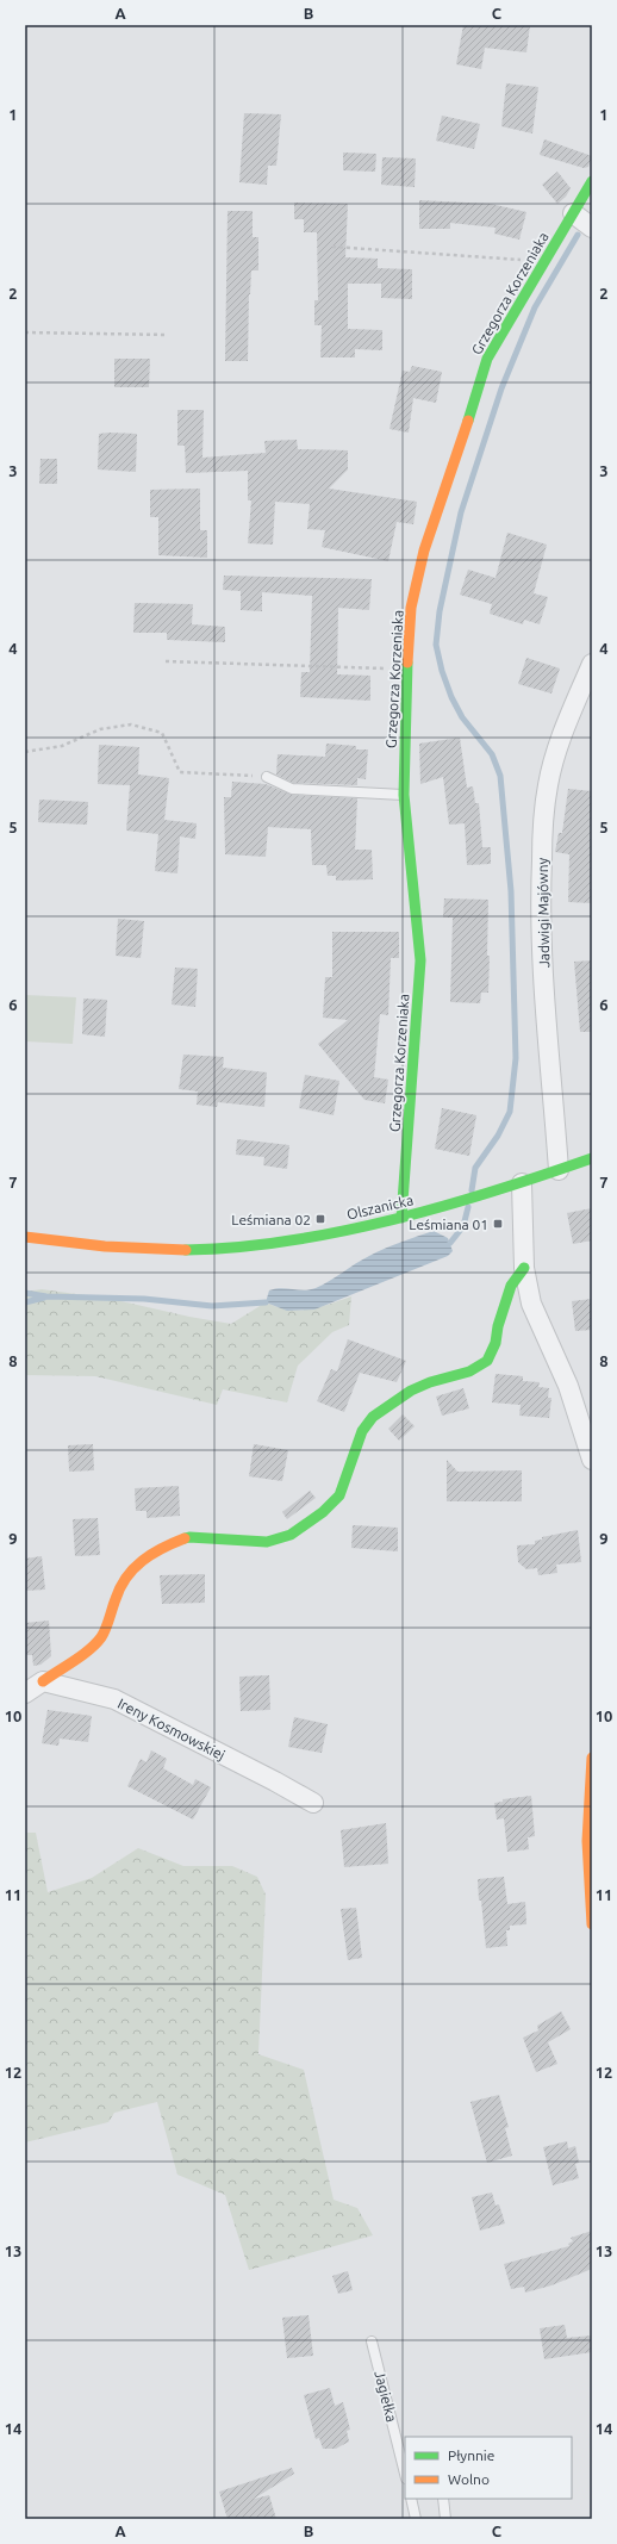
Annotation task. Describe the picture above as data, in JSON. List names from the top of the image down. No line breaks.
{"streets":{"street":["Grzegorza Korzeniaka","Jadwigi Majówny","Olszanicka","Ireny Kosmowskiej"],"lane":["Jagiełka"]},"crossings":[["Grzegorza Korzeniaka","Olszanicka"],["Jadwigi Majówny","Olszanicka"]],"places":{"transit":["Leśmiana 02","Leśmiana 01"]},"legend":["Płynnie","Wolno"],"grid":{"columns":["A","B","C"],"rows":["1","2","3","4","5","6","7","8","9","10","11","12","13","14"]}}
